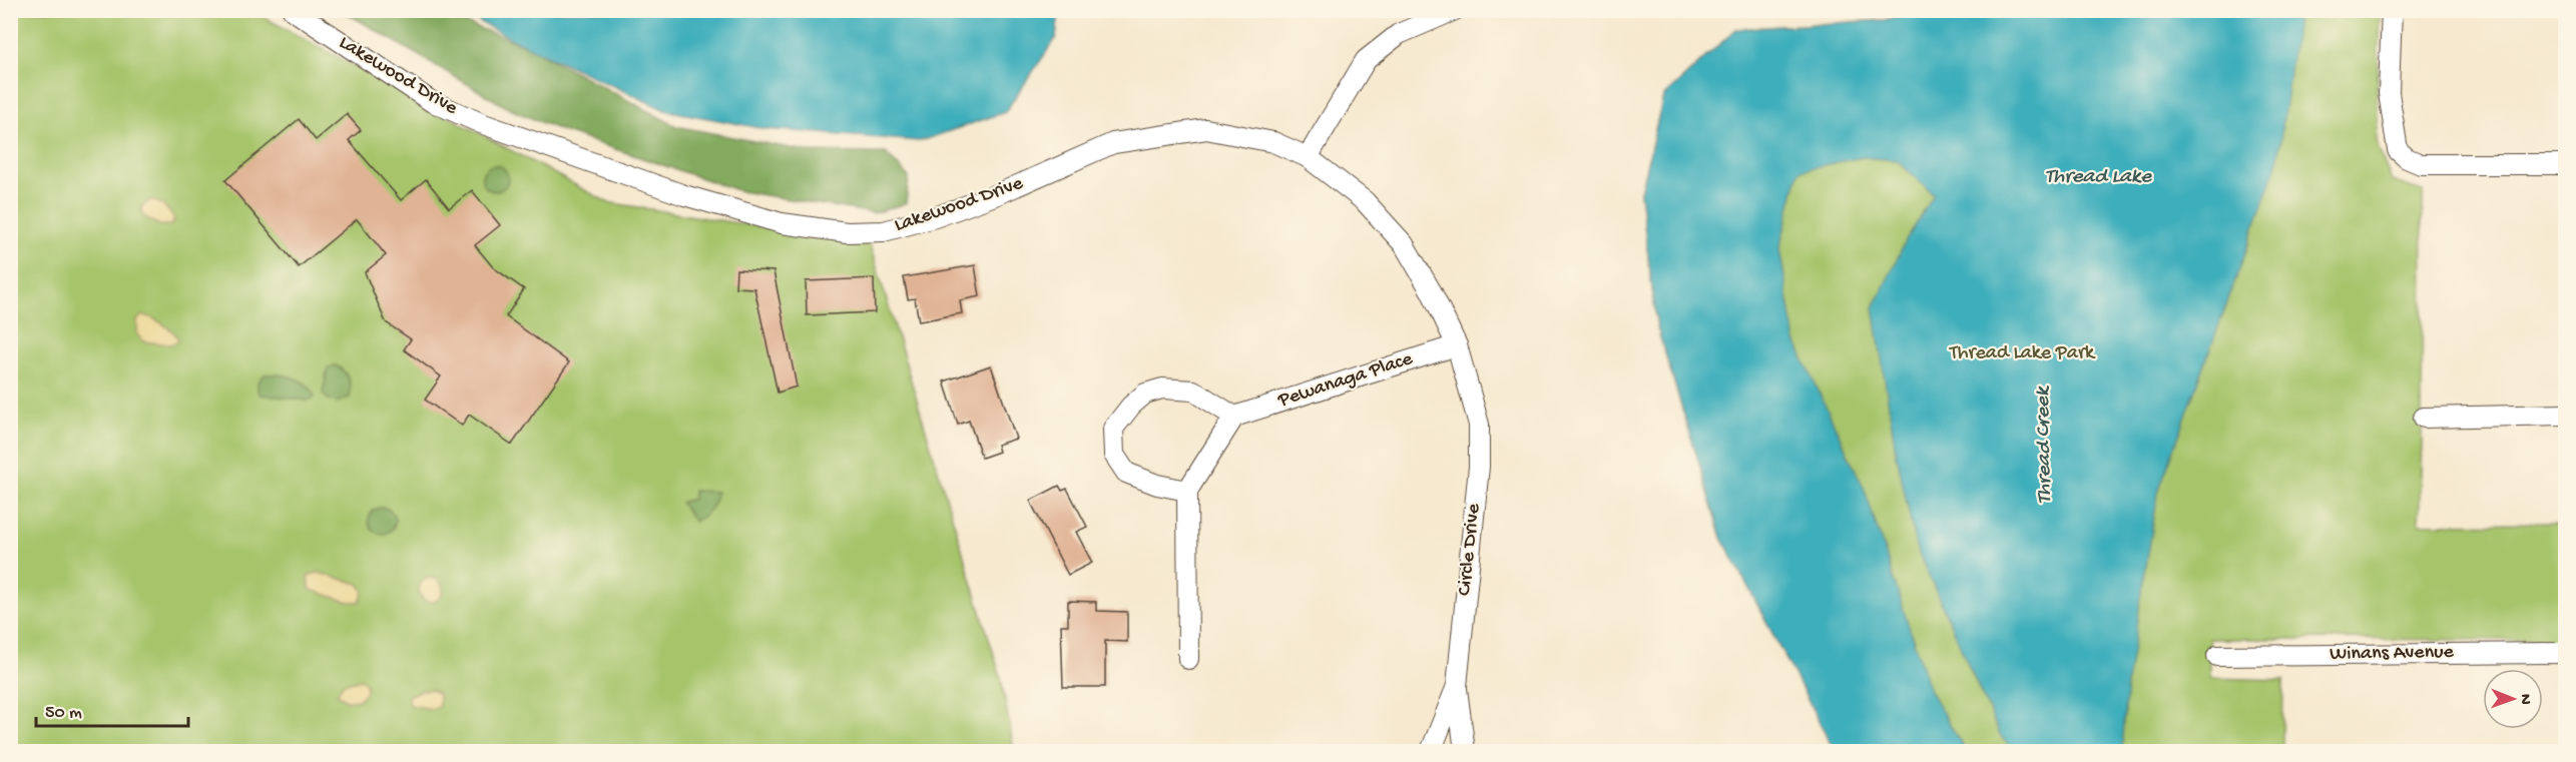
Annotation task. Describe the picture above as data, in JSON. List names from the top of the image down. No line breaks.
{"streets":{"street":["Lakewood Drive","Pewanaga Place","Circle Drive","Winans Avenue"]},"crossings":[["Lakewood Drive","Pewanaga Place"],["Lakewood Drive","Circle Drive"],["Pewanaga Place","Circle Drive"]],"water":["Thread Lake","Thread Creek"],"parks":["Thread Lake Park"],"scale_bar":"50 m","north":"right"}
